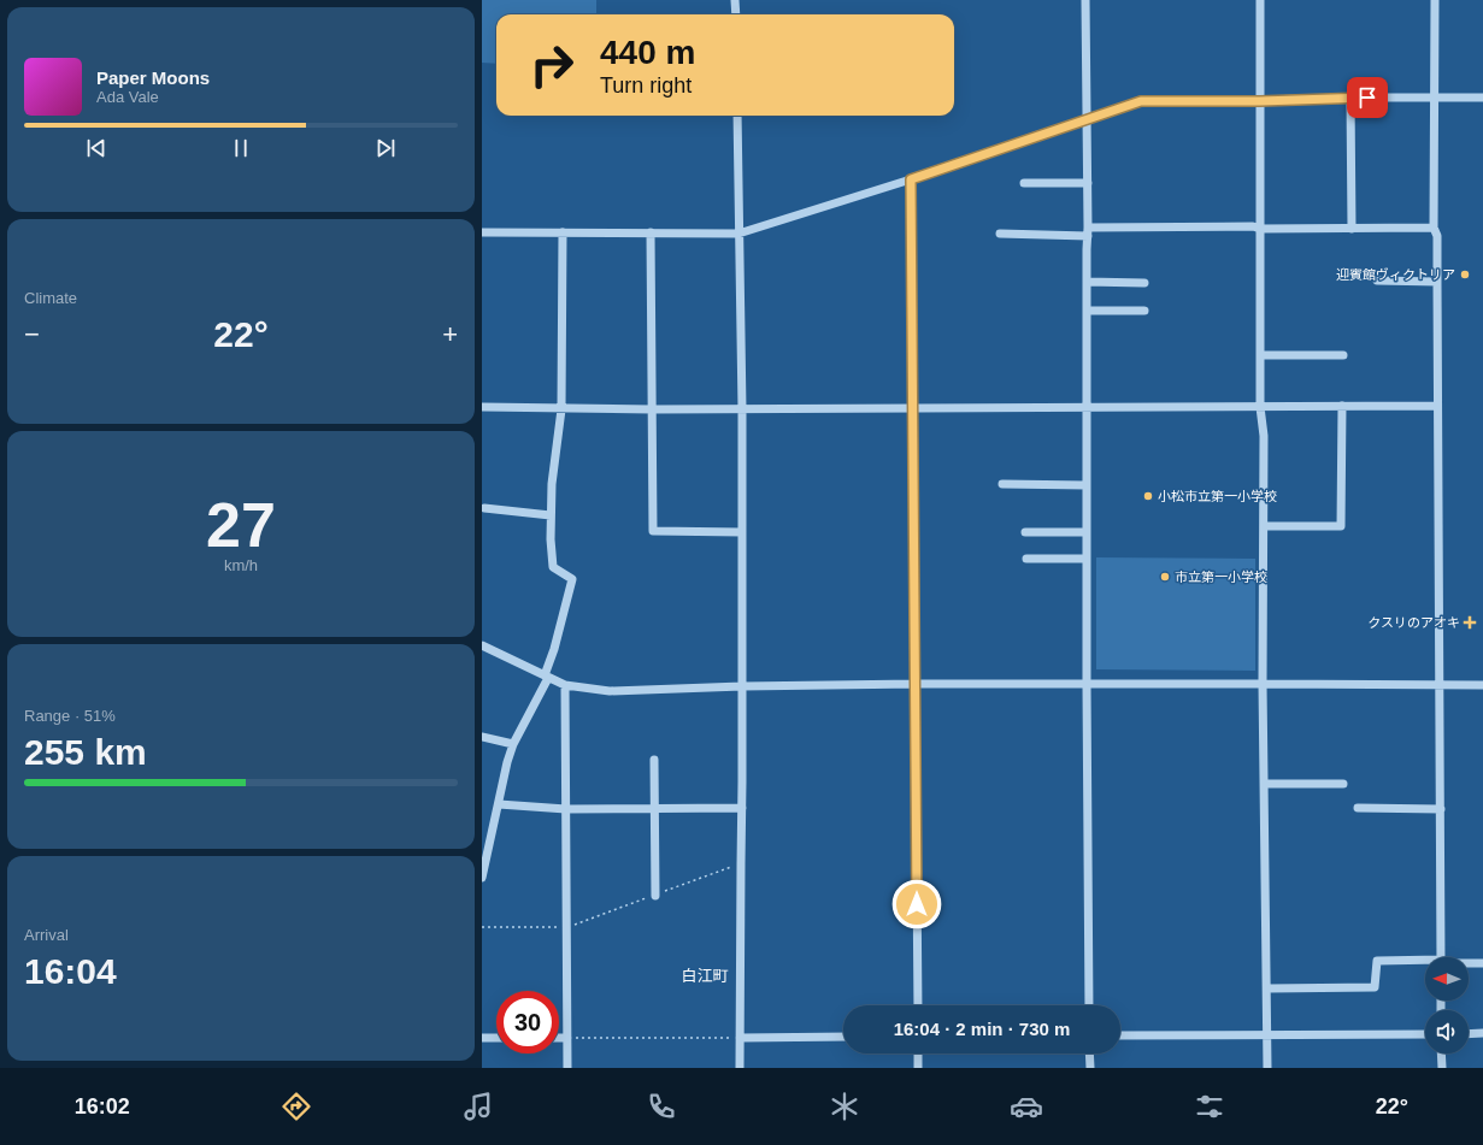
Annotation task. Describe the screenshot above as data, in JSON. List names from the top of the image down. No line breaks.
{"districts":["白江町"],"places":{"other":["迎賓館ヴィクトリア","小松市立第一小学校","市立第一小学校"],"health":["クスリのアオキ"]},"north":"left","page":{"turn":["440 m","Turn right"],"song":["Paper Moons","Ada Vale"],"tile":["Climate",["27","km/h"],["Range · 51%","255 km"],["Arrival","16:04"]],"heat":["−","22°","+"],"limit":"30","trip":"16:04 · 2 min · 730 m","tabs":["16:02","22°"]}}
